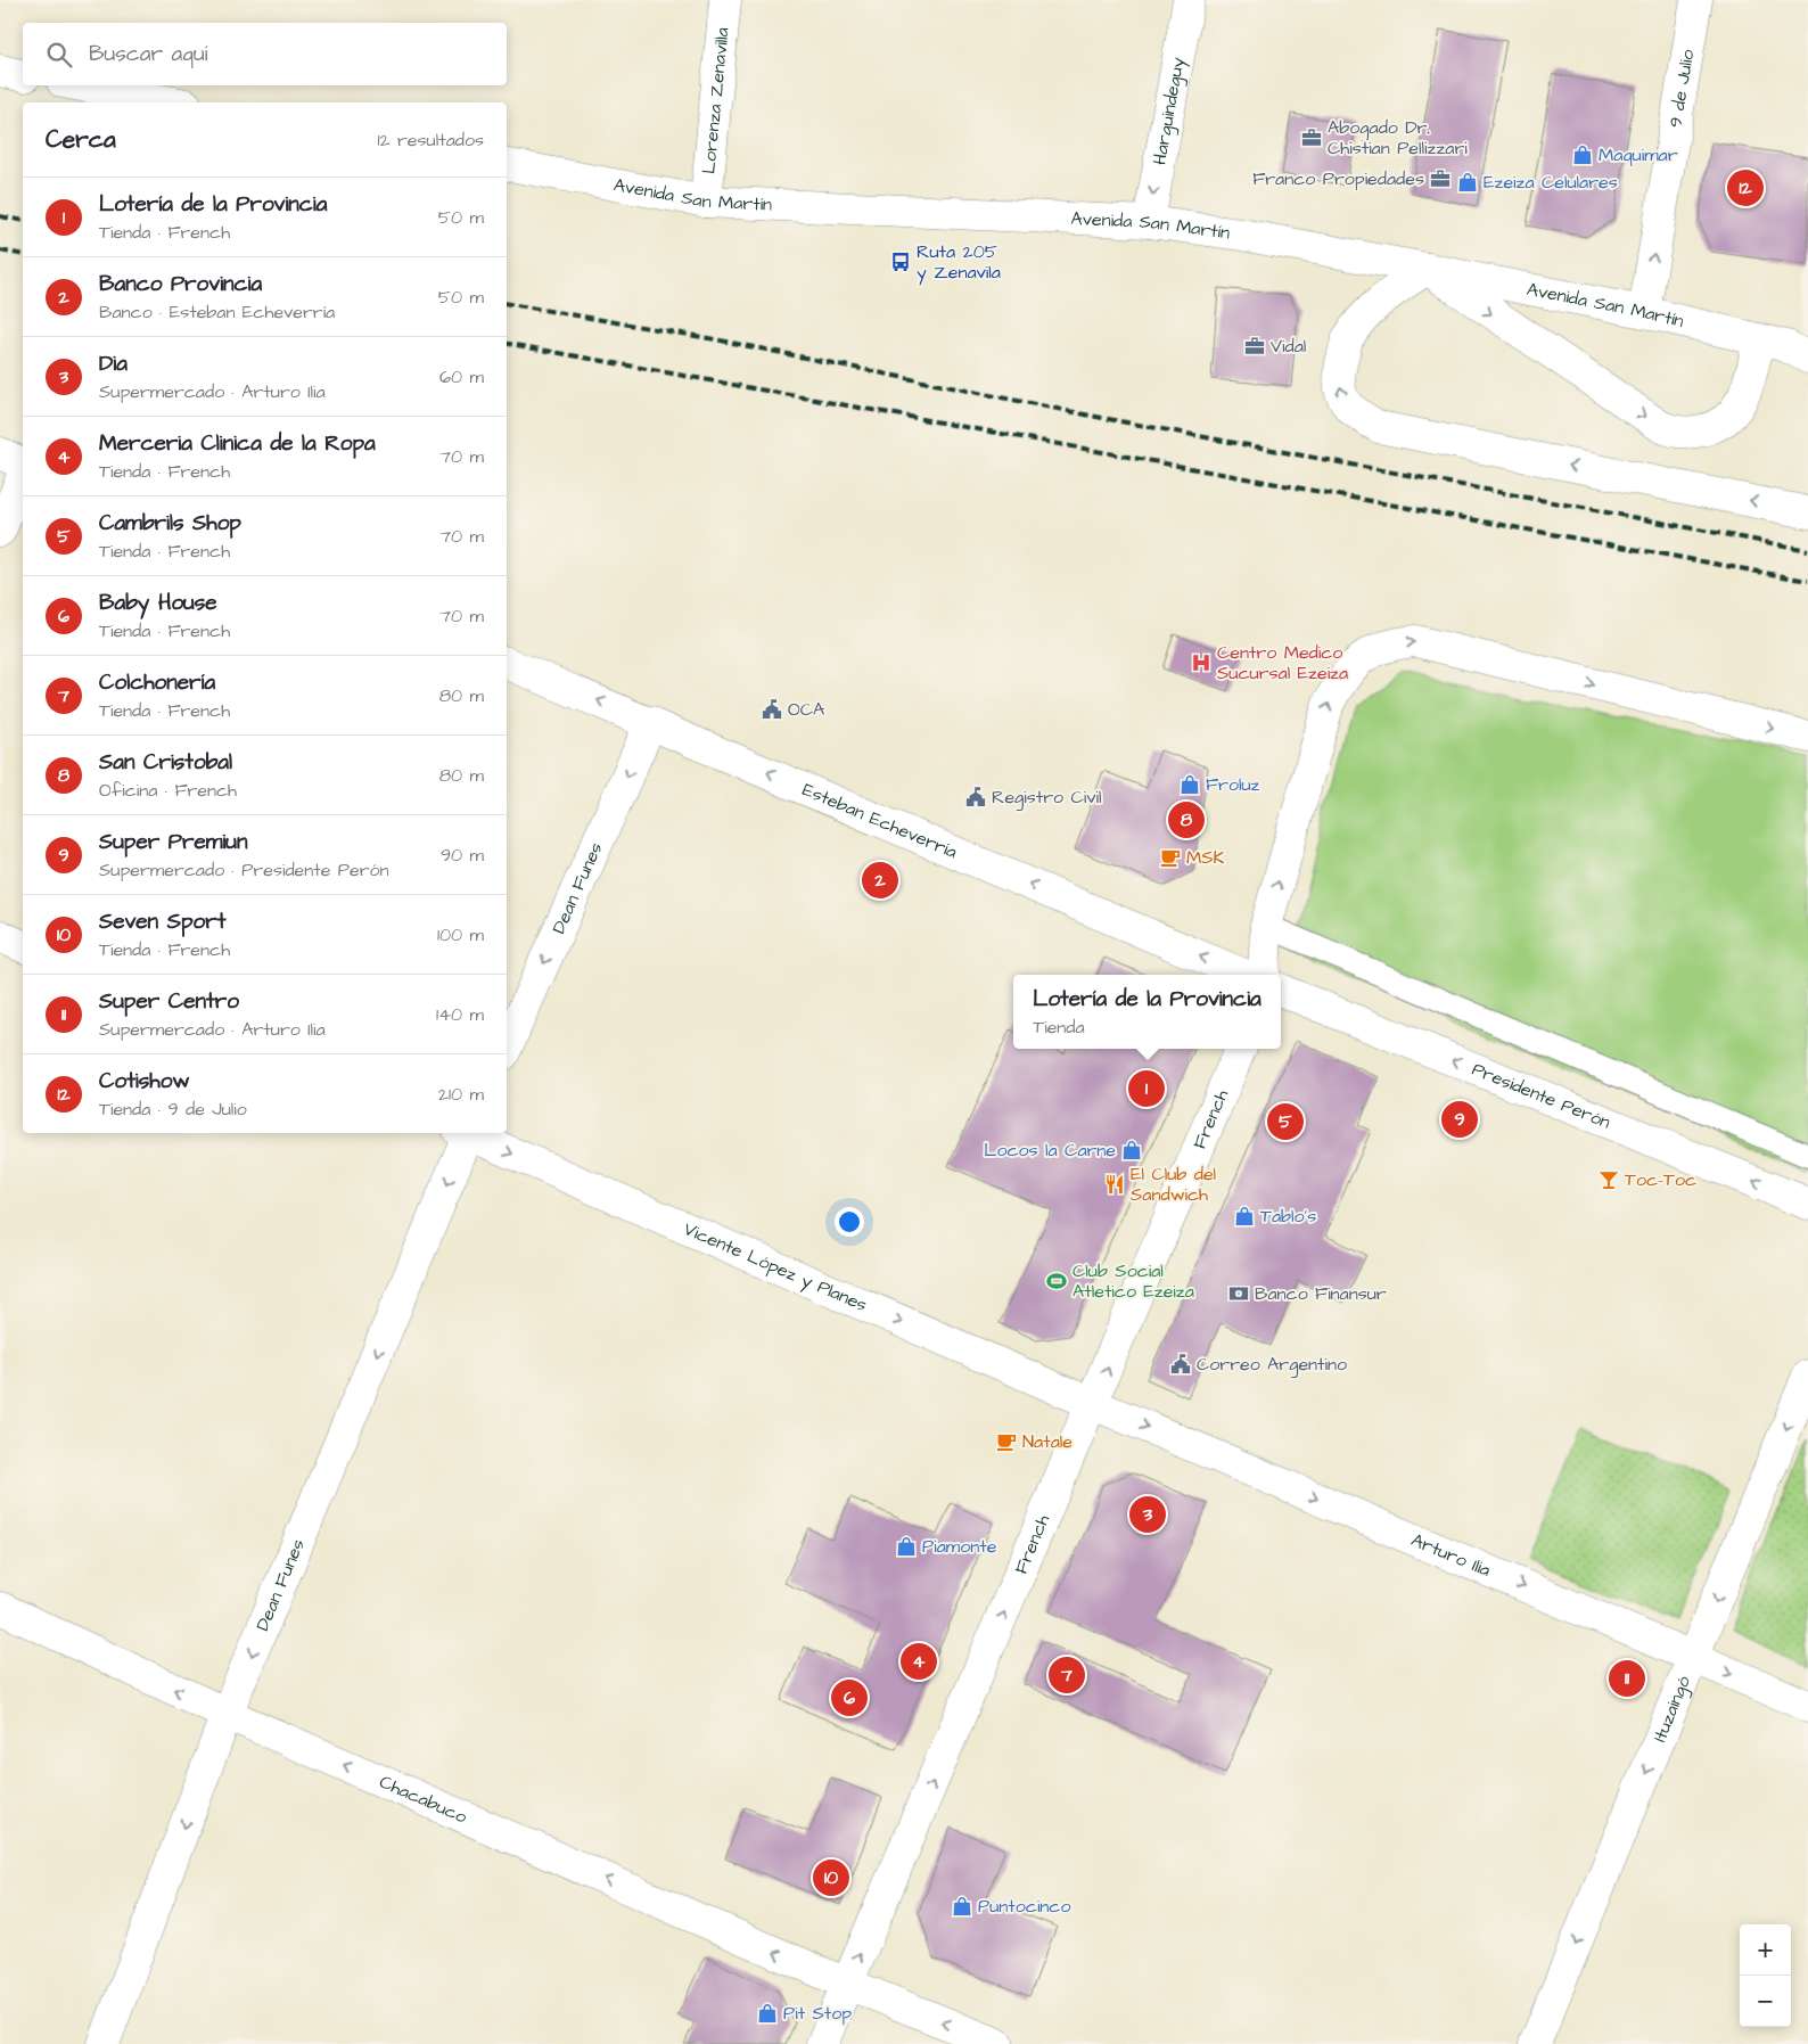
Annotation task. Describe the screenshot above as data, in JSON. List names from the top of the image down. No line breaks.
{"streets":{"street":["9 de Julio","Lorenza Zenavilla","Harguindeguy","Avenida San Martín","Esteban Echeverría","Dean Funes","Presidente Perón","French","Vicente López y Planes","Arturo Ilia","Ituzaingó","Chacabuco"]},"crossings":[["9 de Julio","Avenida San Martín"],["Lorenza Zenavilla","Avenida San Martín"],["Harguindeguy","Avenida San Martín"],["Esteban Echeverría","Dean Funes"],["Dean Funes","Chacabuco"],["French","Vicente López y Planes"],["French","Arturo Ilia"],["French","Chacabuco"],["Vicente López y Planes","Arturo Ilia"],["Arturo Ilia","Ituzaingó"]],"one_way":["9 de Julio","Harguindeguy","Esteban Echeverría","Dean Funes","Presidente Perón","French","Vicente López y Planes","Arturo Ilia","Ituzaingó","Chacabuco"],"places":{"office":["Abogado Dr. Chistian Pellizzari","Franco Propiedades","Vidal"],"shop":["Maquimar","Ezeiza Celulares","Froluz","Locos la Carne","Tablo's","Piamonte","Puntocinco","Pit Stop"],"bus stop":["Ruta 205 y Zenavila"],"hospital":["Centro Medico Sucursal Ezeiza"],"public building":["OCA","Registro Civil","Correo Argentino"],"cafe":["MSK","Natale"],"bar":["Toc-Toc"],"restaurant":["El Club del Sandwich"],"sports":["Club Social Atletico Ezeiza"],"bank":["Banco Finansur"]},"page":{"search":"Buscar aquí","heading":["Cerca","12 resultados"],"pins":["12","8","2","1","9","5","3","4","7","11","6","10"],"list":[{"mark":"1","name":"Lotería de la Provincia","note":"Tienda · French","value":"50 m"},{"mark":"2","name":"Banco Provincia","note":"Banco · Esteban Echeverría","value":"50 m"},{"mark":"3","name":"Dia","note":"Supermercado · Arturo Ilia","value":"60 m"},{"mark":"4","name":"Merceria Clinica de la Ropa","note":"Tienda · French","value":"70 m"},{"mark":"5","name":"Cambrils Shop","note":"Tienda · French","value":"70 m"},{"mark":"6","name":"Baby House","note":"Tienda · French","value":"70 m"},{"mark":"7","name":"Colchonería","note":"Tienda · French","value":"80 m"},{"mark":"8","name":"San Cristobal","note":"Oficina · French","value":"80 m"},{"mark":"9","name":"Super Premiun","note":"Supermercado · Presidente Perón","value":"90 m"},{"mark":"10","name":"Seven Sport","note":"Tienda · French","value":"100 m"},{"mark":"11","name":"Super Centro","note":"Supermercado · Arturo Ilia","value":"140 m"},{"mark":"12","name":"Cotishow","note":"Tienda · 9 de Julio","value":"210 m"}],"popup":["Lotería de la Provincia","Tienda"],"map_buttons":["+","−"]}}
